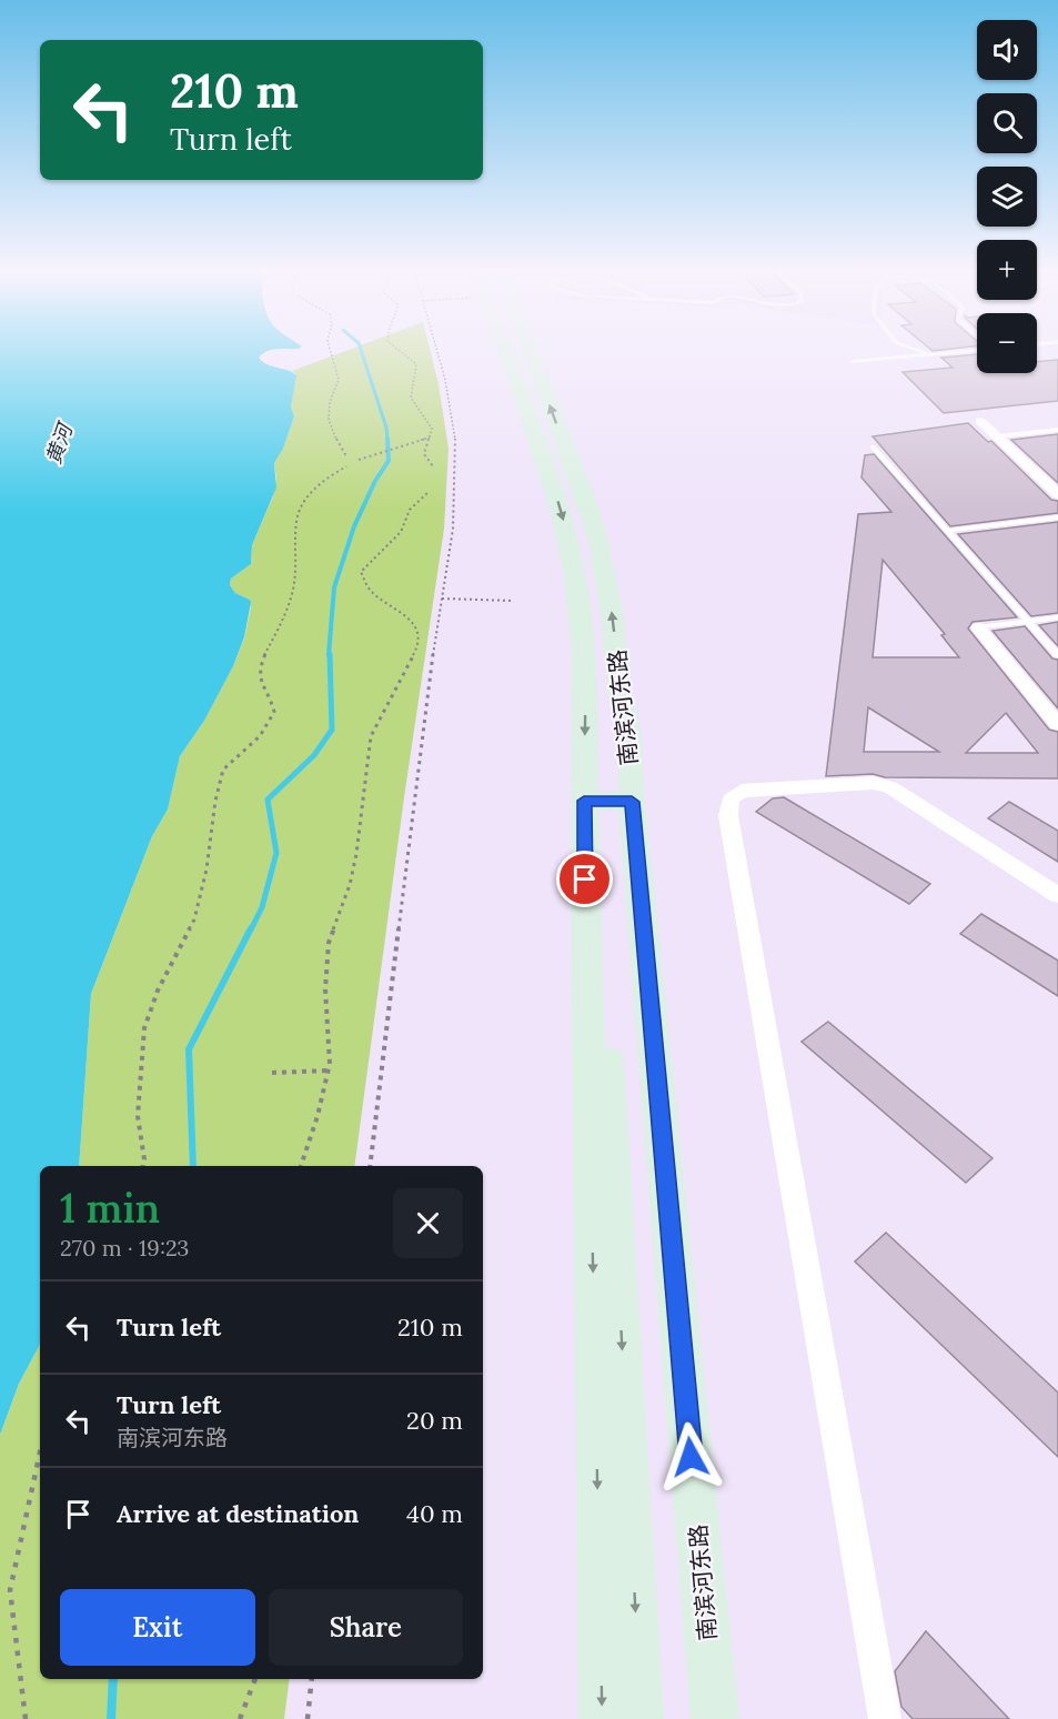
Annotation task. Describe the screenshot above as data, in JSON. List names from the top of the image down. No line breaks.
{"streets":{"main road":["南滨河东路"]},"water":["黄河"],"page":{"map_buttons":["+","−"],"turn":["210 m","Turn left"],"heading":["1 min","270 m · 19:23"],"list":[{"name":"Turn left","value":"210 m"},{"name":"Turn left","note":"南滨河东路","value":"20 m"},{"name":"Arrive at destination","value":"40 m"}],"buttons":["Exit","Share"]}}
